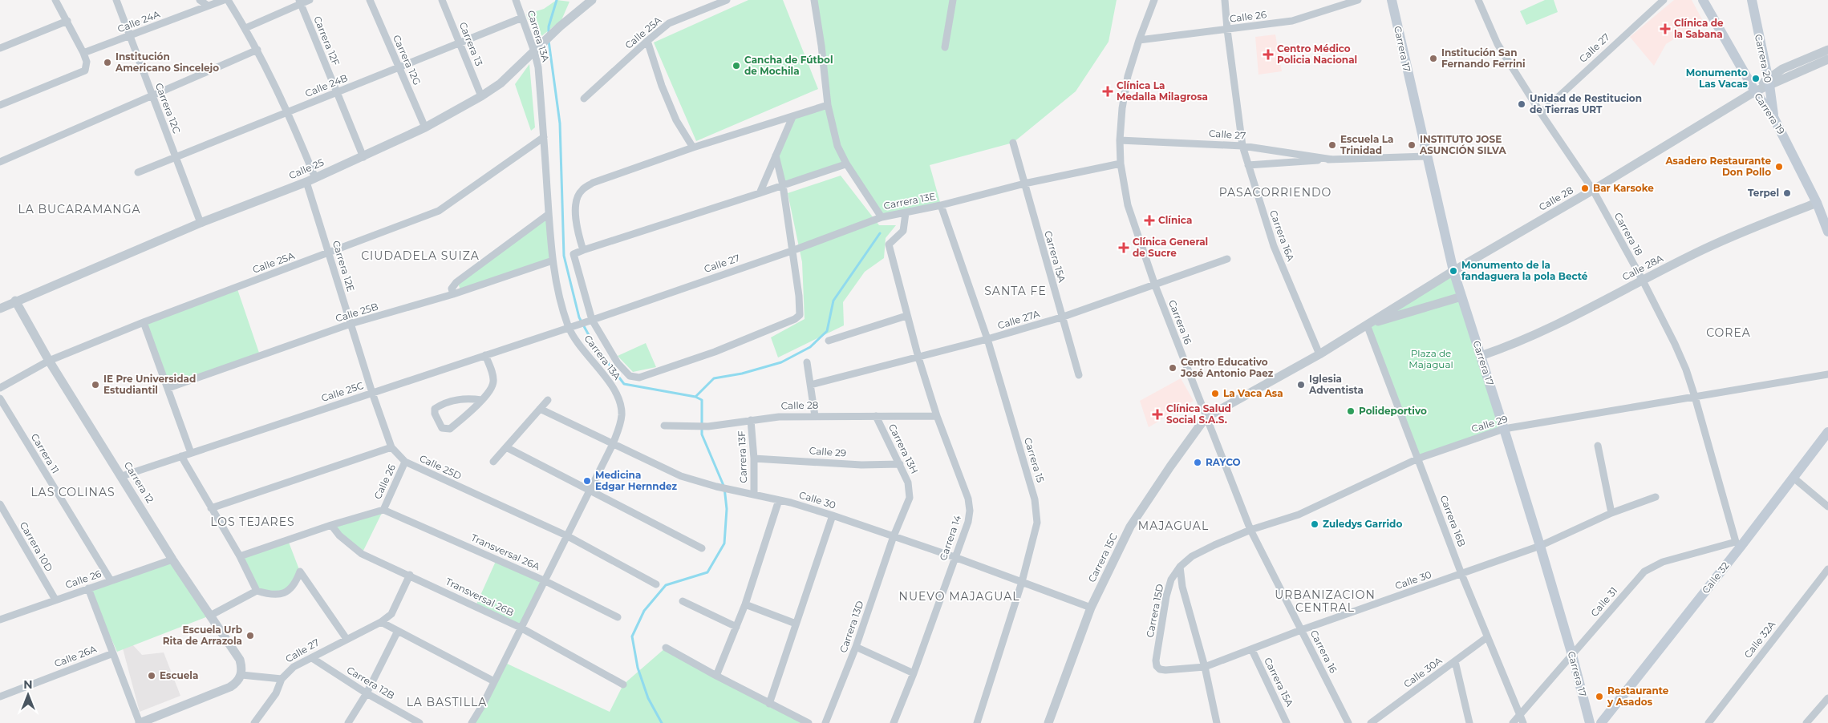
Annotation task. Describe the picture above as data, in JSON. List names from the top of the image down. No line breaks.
{"streets":{"main road":["Carrera 17","Carrera 20","Carrera 19","Calle 32"],"street":["Calle 26","Calle 24A","Calle 25A","Carrera 13A","Carrera 12F","Carrera 13","Calle 27","Carrera 12G","Calle 24B","Carrera 12C","Calle 25","Calle 28","Carrera 13E","Carrera 18","Carrera 16A","Carrera 15A","Carrera 12E","Calle 28A","Calle 25B","Calle 27A","Carrera 16","Calle 25C","Calle 29","Carrera 13H","Carrera 11","Carrera 13F","Carrera 15","Calle 25D","Carrera 12","Calle 30","Carrera 16B","Carrera 14","Carrera 10D","Transversal 26A","Carrera 15C","Transversal 26B","Calle 31","Carrera 15D","Carrera 13D","Calle 32A","Calle 26A","Calle 30A","Carrera 12B"]},"crossings":[["Calle 26","Carrera 16A"],["Calle 26","Carrera 16"],["Calle 26","Carrera 11"],["Calle 26","Calle 25D"],["Calle 26","Carrera 12"],["Calle 26","Carrera 10D"],["Calle 26","Transversal 26A"],["Calle 24A","Carrera 12C"],["Calle 25A","Carrera 13A"],["Calle 25A","Carrera 12E"],["Calle 25A","Carrera 12"],["Carrera 13A","Calle 27"],["Carrera 13A","Calle 24B"],["Carrera 13A","Calle 25"],["Carrera 13A","Calle 25B"],["Carrera 13A","Calle 25C"],["Carrera 13A","Calle 25D"],["Carrera 13A","Calle 30"],["Carrera 13A","Transversal 26A"],["Carrera 13A","Transversal 26B"],["Carrera 12F","Calle 24B"],["Carrera 12F","Calle 25"],["Carrera 13","Calle 24B"],["Carrera 13","Calle 25"],["Calle 27","Carrera 17"],["Calle 27","Carrera 13E"],["Calle 27","Carrera 18"],["Calle 27","Carrera 16A"],["Calle 27","Carrera 16"],["Calle 27","Calle 25C"],["Calle 27","Transversal 26B"],["Calle 27","Carrera 12B"],["Carrera 17","Calle 28"],["Carrera 17","Calle 28A"],["Carrera 17","Calle 29"],["Carrera 17","Calle 30"],["Carrera 17","Calle 31"],["Carrera 20","Carrera 19"],["Carrera 20","Calle 28"],["Carrera 12G","Calle 24B"],["Carrera 12G","Calle 25"],["Calle 24B","Carrera 12C"],["Carrera 12C","Calle 25"],["Carrera 19","Calle 28"],["Carrera 19","Calle 28A"],["Calle 25","Carrera 12E"],["Calle 25","Carrera 12"],["Calle 28","Carrera 18"],["Calle 28","Carrera 16A"],["Calle 28","Carrera 16"],["Calle 28","Carrera 13H"],["Calle 28","Carrera 13F"],["Calle 28","Carrera 16B"],["Calle 28","Carrera 14"],["Calle 28","Carrera 15C"],["Carrera 13E","Carrera 15A"],["Carrera 13E","Carrera 16"],["Carrera 13E","Carrera 15"],["Carrera 13E","Carrera 14"],["Carrera 18","Calle 28A"],["Carrera 18","Calle 29"],["Carrera 18","Calle 32"],["Carrera 18","Calle 31"],["Carrera 15A","Calle 27A"],["Carrera 15A","Calle 30"],["Carrera 12E","Calle 25B"],["Carrera 12E","Calle 25C"],["Carrera 12E","Calle 25D"],["Calle 27A","Carrera 16"],["Calle 27A","Carrera 15"],["Calle 27A","Carrera 14"],["Carrera 16","Calle 29"],["Carrera 16","Calle 30"],["Carrera 16","Carrera 15C"],["Calle 25C","Carrera 12"],["Calle 29","Carrera 13H"],["Calle 29","Carrera 13F"],["Calle 29","Carrera 16B"],["Calle 29","Carrera 15D"],["Carrera 13H","Calle 30"],["Carrera 13H","Carrera 13D"],["Carrera 13F","Calle 30"],["Carrera 15","Calle 30"],["Calle 30","Carrera 16B"],["Calle 30","Carrera 14"],["Calle 30","Carrera 15C"],["Calle 30","Carrera 15D"],["Calle 30","Carrera 13D"],["Carrera 16B","Calle 31"],["Carrera 16B","Calle 30A"],["Calle 32","Calle 31"]],"districts":["PASACORRIENDO","LA BUCARAMANGA","CIUDADELA SUIZA","SANTA FE","COREA","LAS COLINAS","LOS TEJARES","MAJAGUAL","URBANIZACION CENTRAL","NUEVO MAJAGUAL","LA BASTILLA"],"parks":["Plaza de Majagual"],"places":{"health":["Clínica de la Sabana","Centro Médico Policia Nacional","Clínica La Medalla Milagrosa","Clínica","Clínica General de Sucre","Clínica Salud Social S.A.S."],"other":["Institución San Fernando Ferrini","Institución Americano Sincelejo","Cancha de Fútbol de Mochila","Monumento Las Vacas","Unidad de Restitucion de Tierras URT","Escuela La Trinidad","INSTITUTO JOSE ASUNCIÓN SILVA","Asadero Restaurante Don Pollo","Bar Karsoke","Terpel","Monumento de la fandaguera la pola Becté","Centro Educativo José Antonio Paez","IE Pre Universidad Estudiantil","Iglesia Adventista","La Vaca Asa","Polideportivo","RAYCO","Medicina Edgar Hernndez","Zuledys Garrido","Escuela Urb Rita de Arrazola","Escuela","Restaurante y Asados"]},"north":"top"}
